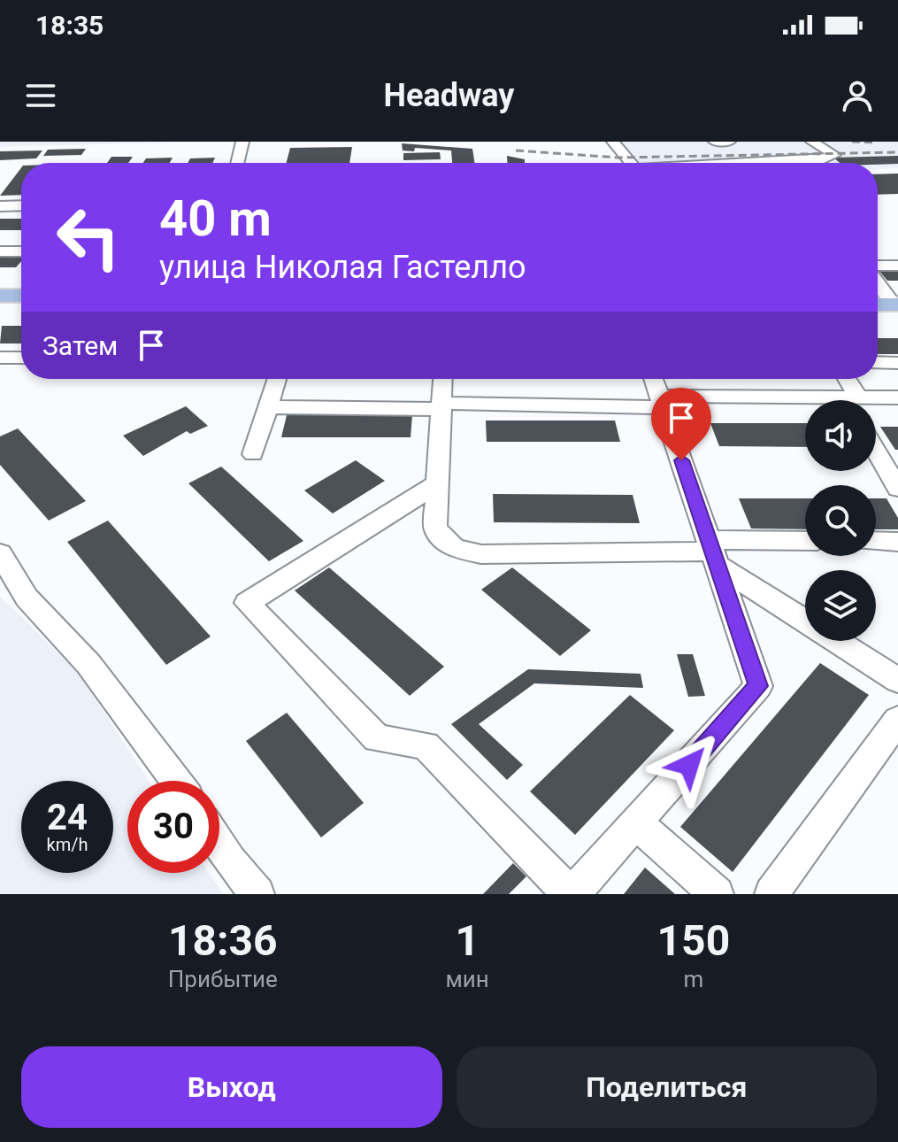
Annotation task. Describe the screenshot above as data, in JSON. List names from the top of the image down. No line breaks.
{"page":{"status":"18:35","header":"Headway","turn":["40 m","улица Николая Гастелло"],"then":"Затем","speed":"24 km/h","limit":"30","eta":["18:36","Прибытие","1","мин","150","m"],"buttons":["Выход","Поделиться"]}}
